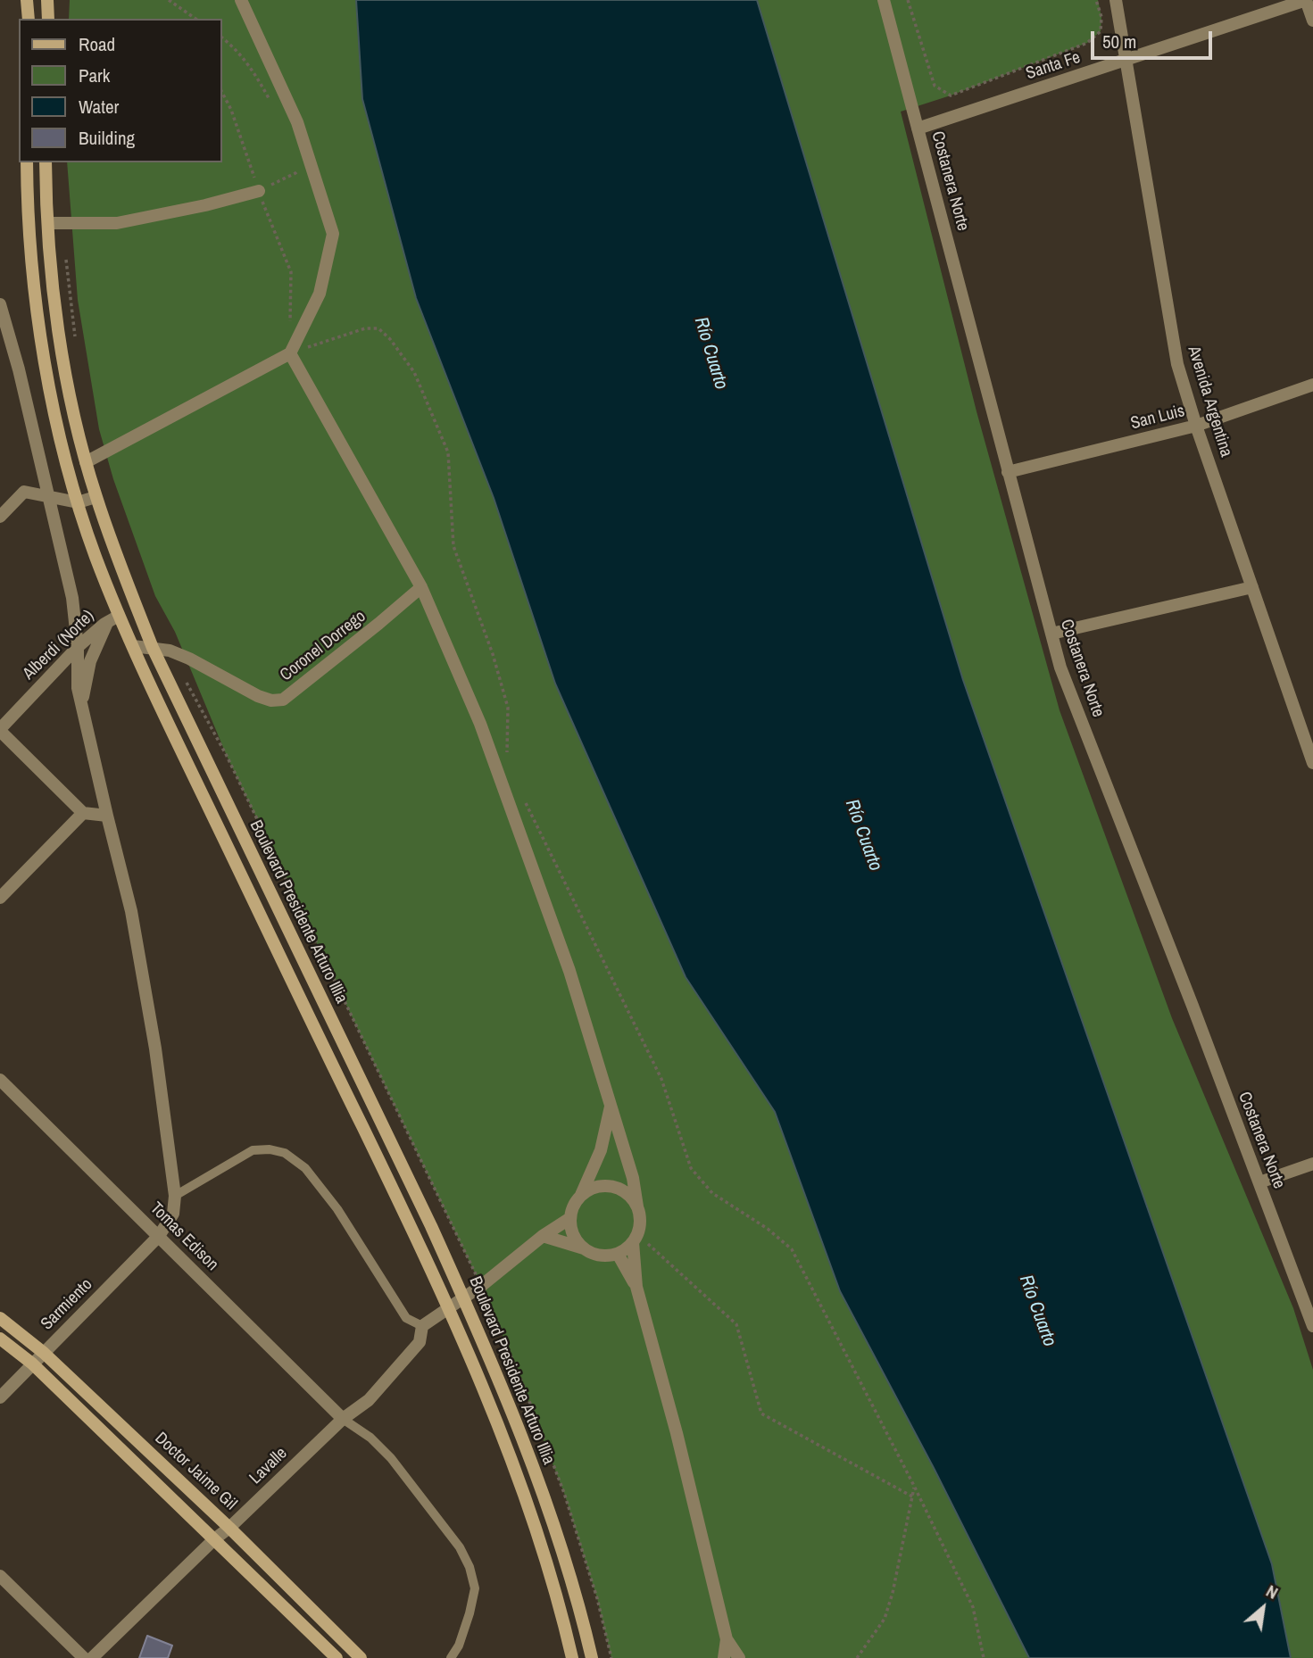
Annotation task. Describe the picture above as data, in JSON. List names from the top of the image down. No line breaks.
{"streets":{"main road":["Boulevard Presidente Arturo Illia","Doctor Jaime Gil"],"street":["Santa Fe","Costanera Norte","Avenida Argentina","San Luis","Alberdi (Norte)","Coronel Dorrego","Tomas Edison","Sarmiento","Lavalle"]},"crossings":[["Santa Fe","Costanera Norte"],["Santa Fe","Avenida Argentina"],["Costanera Norte","San Luis"],["Avenida Argentina","San Luis"],["Alberdi (Norte)","Boulevard Presidente Arturo Illia"],["Coronel Dorrego","Boulevard Presidente Arturo Illia"],["Tomas Edison","Sarmiento"],["Tomas Edison","Lavalle"],["Sarmiento","Doctor Jaime Gil"],["Lavalle","Doctor Jaime Gil"]],"water":["Río Cuarto"],"legend":["Road","Park","Water","Building"],"scale_bar":"50 m","north":"top right"}
